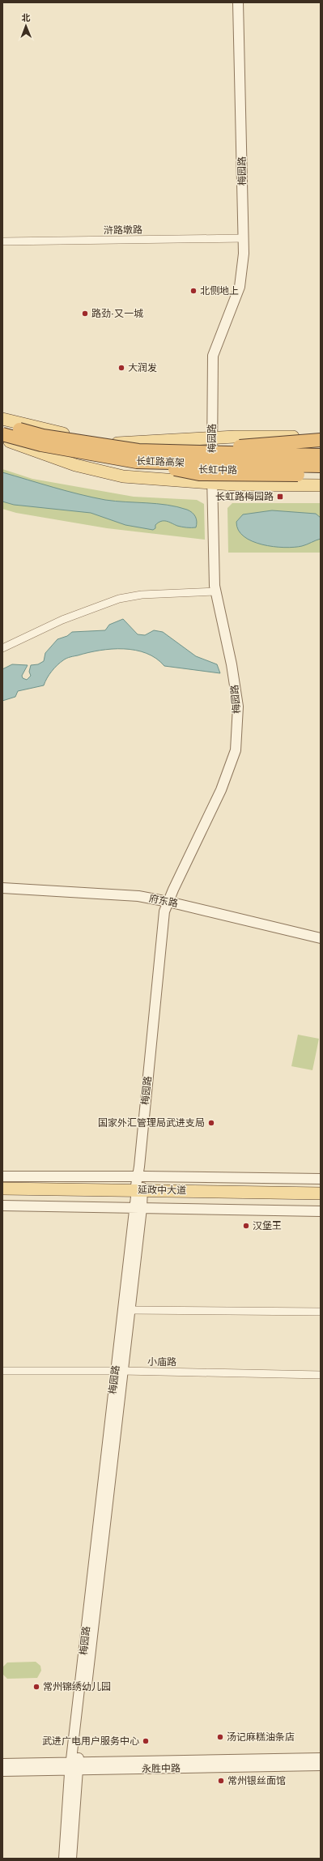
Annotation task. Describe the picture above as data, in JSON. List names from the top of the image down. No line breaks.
{"streets":{"highway":["长虹路高架"],"main road":["长虹中路","延政中大道"],"street":["梅园路","浒路墩路","府东路","小庙路","永胜中路"]},"crossings":[["梅园路","浒路墩路"],["梅园路","长虹中路"],["梅园路","府东路"],["梅园路","延政中大道"],["梅园路","小庙路"],["梅园路","永胜中路"]],"places":{"other":["北侧地上","路劲·又一城","大润发","国家外汇管理局武进支局","汉堡王","常州锦绣幼儿园","汤记麻糕油条店","武进广电用户服务中心","常州银丝面馆"],"transit":["长虹路梅园路"]},"north":"top"}
